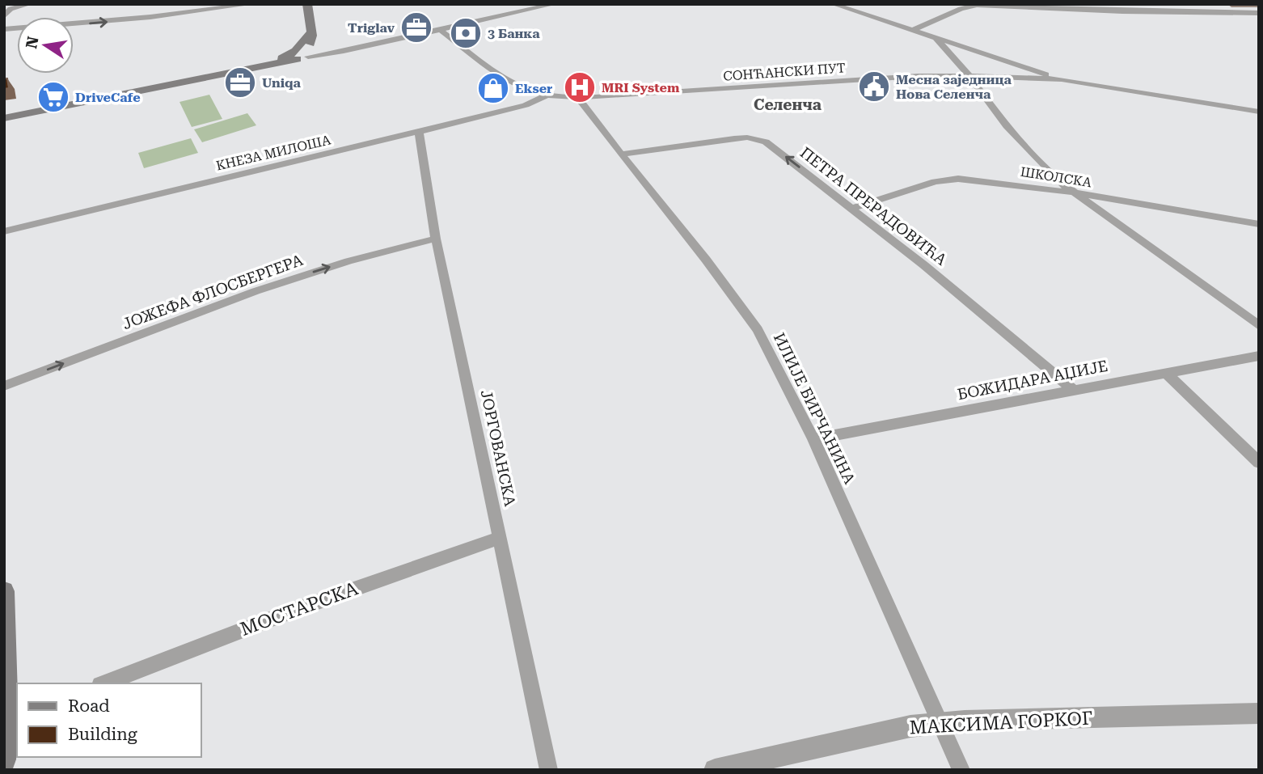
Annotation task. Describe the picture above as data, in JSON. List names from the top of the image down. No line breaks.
{"streets":{"street":["СОНЋАНСКИ ПУТ","КНЕЗА МИЛОША","ШКОЛСКА","ПЕТРА ПРЕРАДОВИЋА","ЈОЖЕФА ФЛОСБЕРГЕРА","БОЖИДАРА АЏИЈЕ","ИЛИЈЕ БИРЧАНИНА","ЈОРГОВАНСКА","МОСТАРСКА","МАКСИМА ГОРКОГ"]},"crossings":[["СОНЋАНСКИ ПУТ","КНЕЗА МИЛОША"],["СОНЋАНСКИ ПУТ","ИЛИЈЕ БИРЧАНИНА"],["КНЕЗА МИЛОША","ЈОРГОВАНСКА"],["ШКОЛСКА","ПЕТРА ПРЕРАДОВИЋА"],["ПЕТРА ПРЕРАДОВИЋА","БОЖИДАРА АЏИЈЕ"],["ПЕТРА ПРЕРАДОВИЋА","ИЛИЈЕ БИРЧАНИНА"],["ЈОЖЕФА ФЛОСБЕРГЕРА","ЈОРГОВАНСКА"],["БОЖИДАРА АЏИЈЕ","ИЛИЈЕ БИРЧАНИНА"],["ИЛИЈЕ БИРЧАНИНА","МАКСИМА ГОРКОГ"],["ЈОРГОВАНСКА","МОСТАРСКА"]],"one_way":["ПЕТРА ПРЕРАДОВИЋА","ЈОЖЕФА ФЛОСБЕРГЕРА"],"districts":["Селенча"],"places":{"office":["Triglav","Uniqa"],"bank":["3 Банка"],"public building":["Месна заједница Нова Селенча"],"hospital":["MRI System"],"shop":["Ekser"],"supermarket":["DriveCafe"]},"legend":["Road","Building"],"north":"left"}
